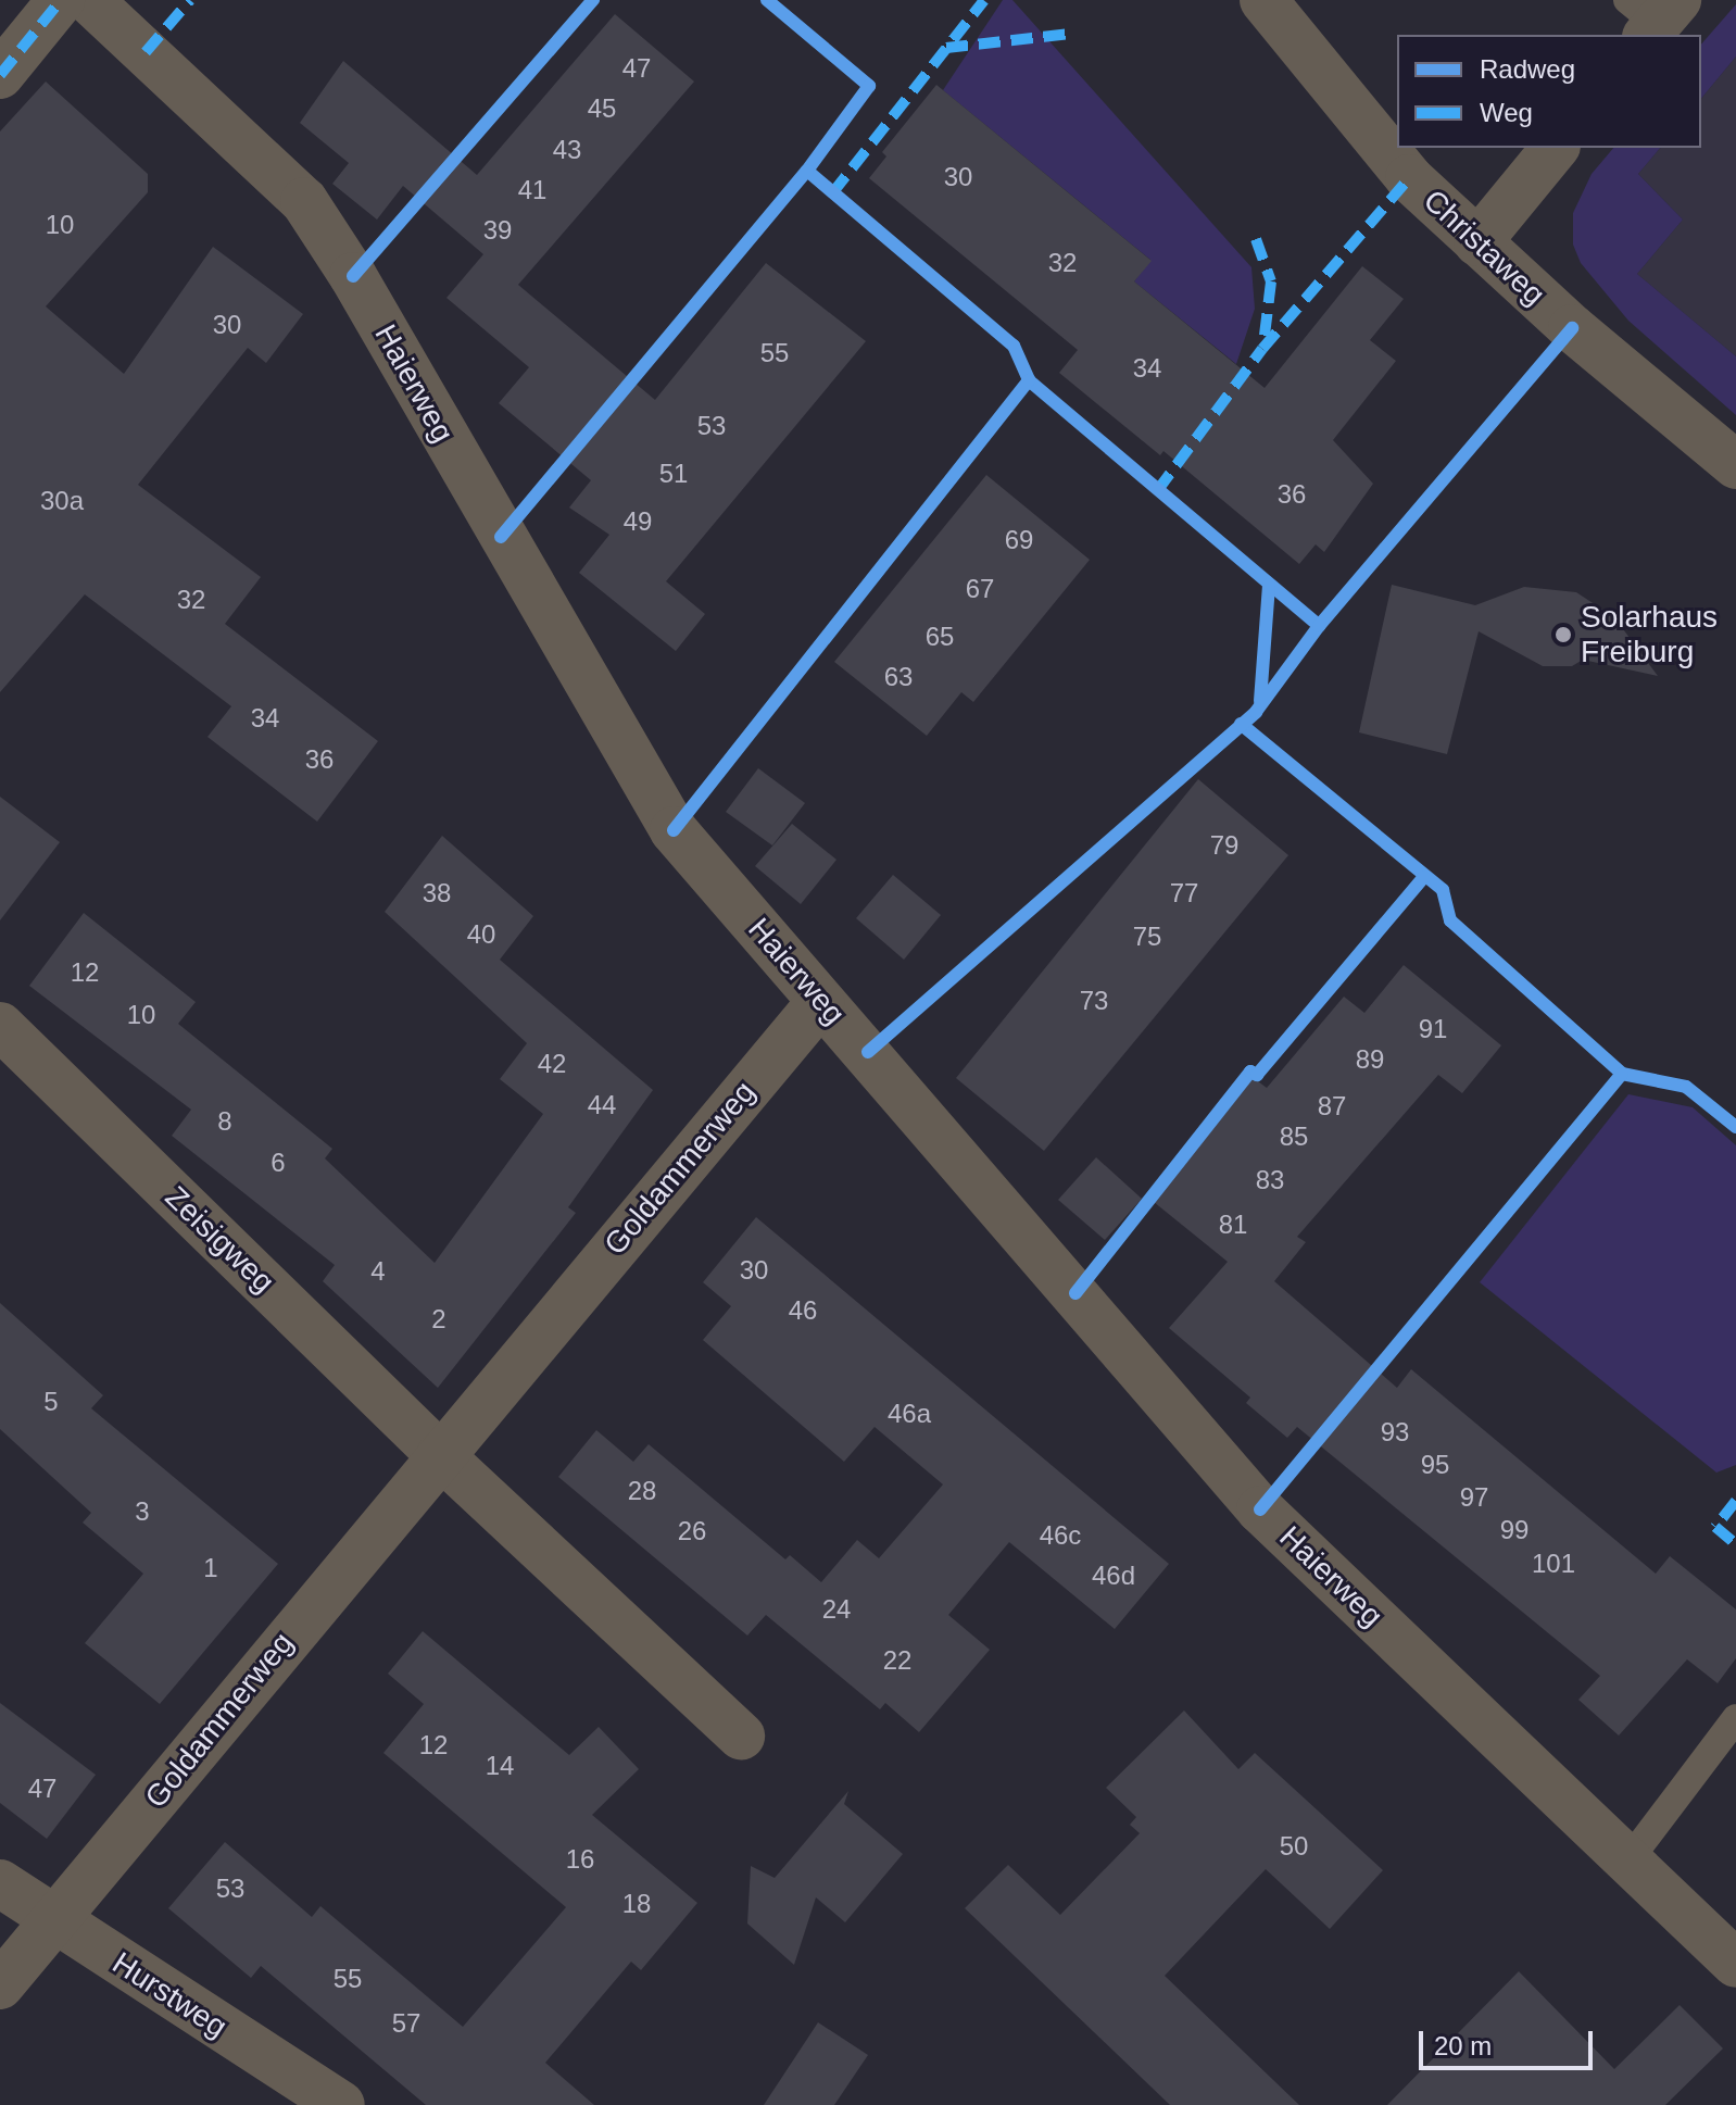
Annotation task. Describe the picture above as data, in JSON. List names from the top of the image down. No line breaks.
{"streets":{"street":["Christaweg","Haierweg","Goldammerweg","Zeisigweg","Hurstweg"]},"crossings":[["Haierweg","Goldammerweg"],["Goldammerweg","Zeisigweg"],["Goldammerweg","Hurstweg"]],"places":["Solarhaus Freiburg"],"house_numbers":["47","45","43","30","41","10","39","32","30","55","34","53","51","36","30a","49","69","67","32","65","63","34","36","79","38","77","40","75","12","73","10","91","89","42","44","87","8","85","6","83","81","30","4","46","2","5","46a","93","95","28","97","3","99","26","46c","101","1","46d","24","22","12","14","47","50","16","53","18","55","57"],"legend":["Radweg","Weg"],"scale_bar":"20 m"}
